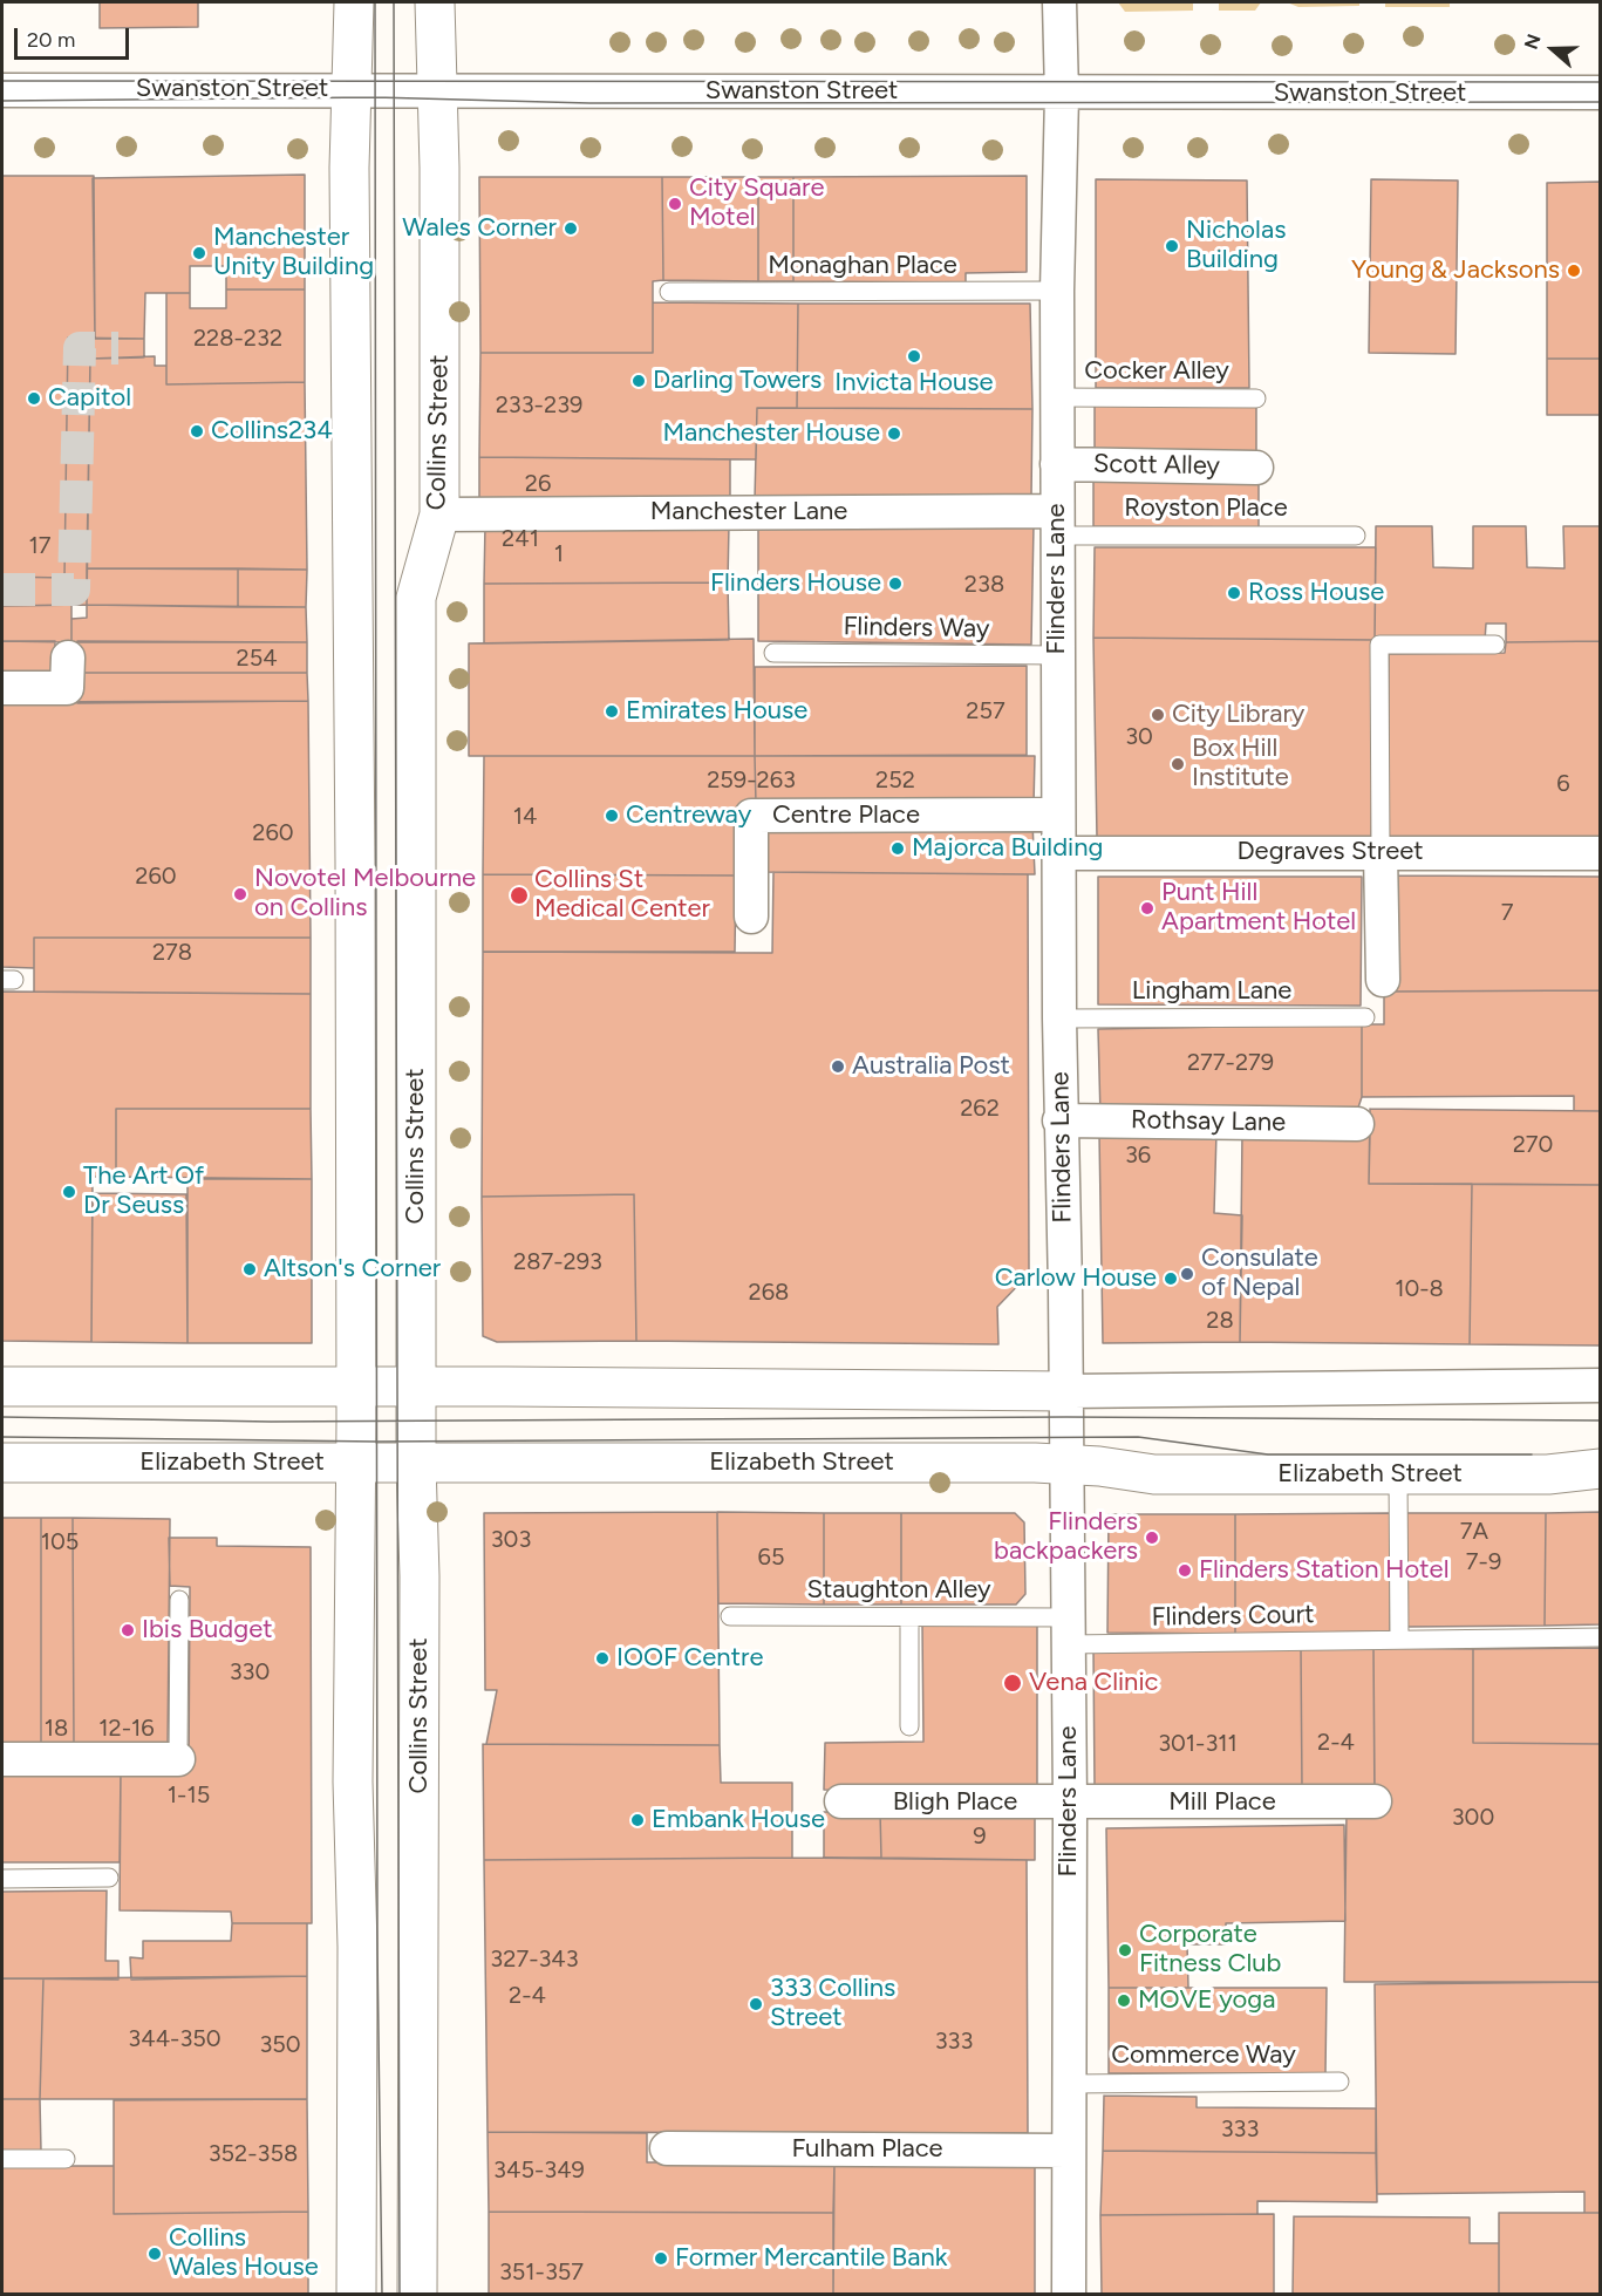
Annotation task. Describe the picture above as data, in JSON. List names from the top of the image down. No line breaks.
{"streets":{"street":["Swanston Street","Collins Street","Scott Alley","Manchester Lane","Flinders Lane","Centre Place","Degraves Street","Rothsay Lane","Elizabeth Street","Bligh Place","Mill Place","Fulham Place"],"lane":["Monaghan Place","Cocker Alley","Royston Place","Flinders Way","Lingham Lane","Staughton Alley","Flinders Court","Commerce Way"]},"crossings":[["Swanston Street","Collins Street"],["Swanston Street","Flinders Lane"],["Monaghan Place","Flinders Lane"],["Cocker Alley","Flinders Lane"],["Collins Street","Manchester Lane"],["Collins Street","Elizabeth Street"],["Scott Alley","Flinders Lane"],["Royston Place","Manchester Lane"],["Royston Place","Flinders Lane"],["Manchester Lane","Flinders Lane"],["Flinders Lane","Flinders Way"],["Flinders Lane","Degraves Street"],["Flinders Lane","Lingham Lane"],["Flinders Lane","Rothsay Lane"],["Flinders Lane","Elizabeth Street"],["Flinders Lane","Staughton Alley"],["Flinders Lane","Flinders Court"],["Flinders Lane","Bligh Place"],["Flinders Lane","Mill Place"],["Flinders Lane","Commerce Way"],["Flinders Lane","Fulham Place"],["Staughton Alley","Flinders Court"],["Bligh Place","Mill Place"]],"places":["City Square Motel","Wales Corner","Nicholas Building","Manchester Unity Building","Young & Jacksons","Invicta House","Darling Towers","Capitol","Collins234","Manchester House","Flinders House","Ross House","Emirates House","City Library","Box Hill Institute","Centreway","Majorca Building","Novotel Melbourne on Collins","Collins St Medical Center","Punt Hill Apartment Hotel","Australia Post","The Art Of Dr Seuss","Altson's Corner","Consulate of Nepal","Carlow House","Flinders backpackers","Flinders Station Hotel","Ibis Budget","IOOF Centre","Vena Clinic","Embank House","Corporate Fitness Club","MOVE yoga","333 Collins Street","Collins Wales House","Former Mercantile Bank"],"house_numbers":["228-232","233-239","26","241","17","1","238","254","257","30","259-263","252","6","14","260","260","7","278","277-279","262","270","36","287-293","10-8","268","28","7A","303","105","65","7-9","330","18","12-16","2-4","301-311","1-15","300","9","327-343","2-4","344-350","333","350","333","352-358","345-349","351-357"],"scale_bar":"20 m","north":"left"}
